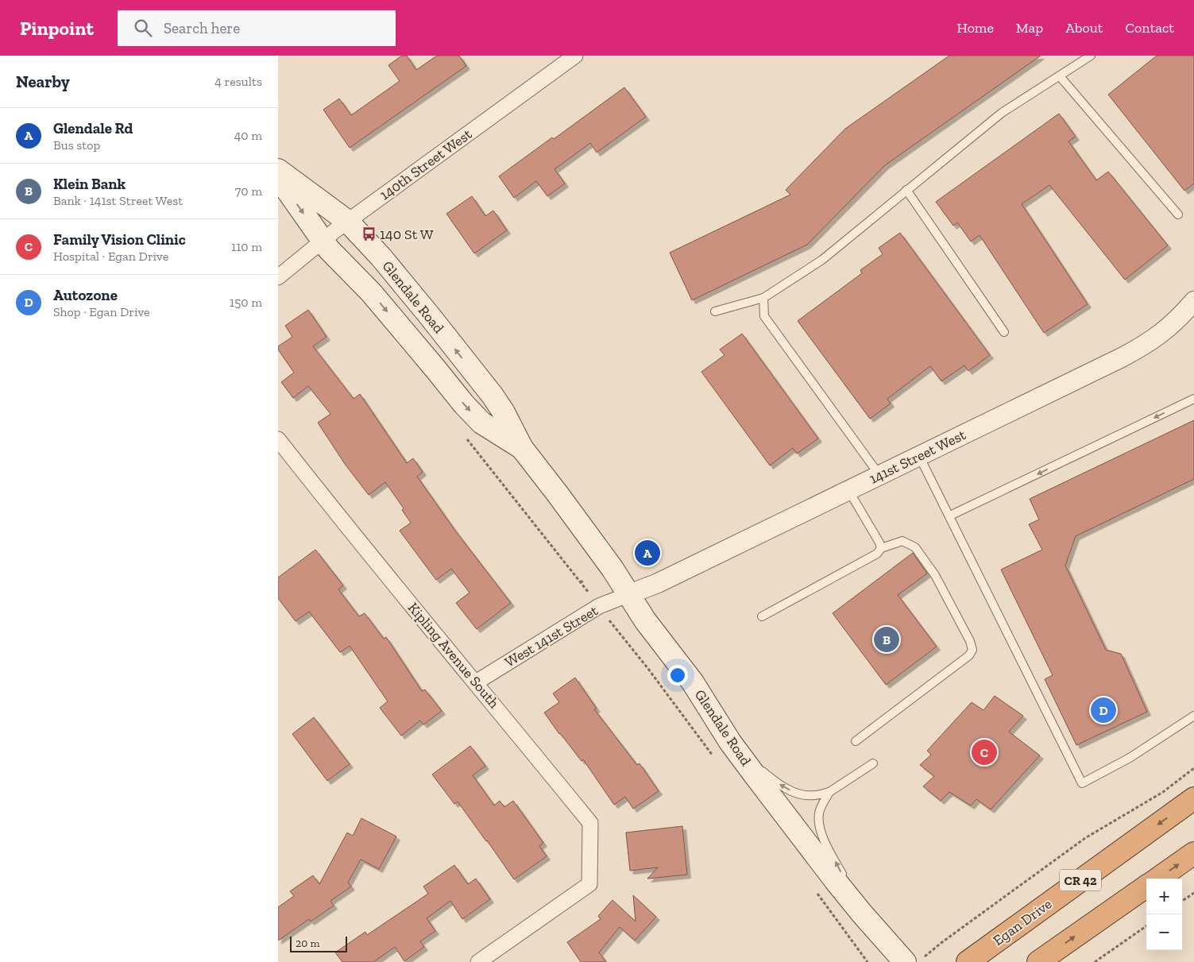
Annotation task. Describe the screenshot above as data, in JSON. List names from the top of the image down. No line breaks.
{"streets":{"highway":["CR 42","Egan Drive"],"main road":["Glendale Road"],"street":["140th Street West","141st Street West","West 141st Street","Kipling Avenue South"]},"crossings":[["140th Street West","Glendale Road"],["Glendale Road","141st Street West"],["Glendale Road","West 141st Street"],["141st Street West","West 141st Street"],["West 141st Street","Kipling Avenue South"]],"places":{"bus stop":["140 St W"]},"scale_bar":"20 m","page":{"header":"Pinpoint","search":"Search here","nav":["Home","Map","About","Contact"],"heading":["Nearby","4 results"],"list":[{"mark":"A","name":"Glendale Rd","note":"Bus stop","value":"40 m"},{"mark":"B","name":"Klein Bank","note":"Bank · 141st Street West","value":"70 m"},{"mark":"C","name":"Family Vision Clinic","note":"Hospital · Egan Drive","value":"110 m"},{"mark":"D","name":"Autozone","note":"Shop · Egan Drive","value":"150 m"}],"pins":["A","B","D","C"],"map_buttons":["+","−"],"scale":"20 m"}}
